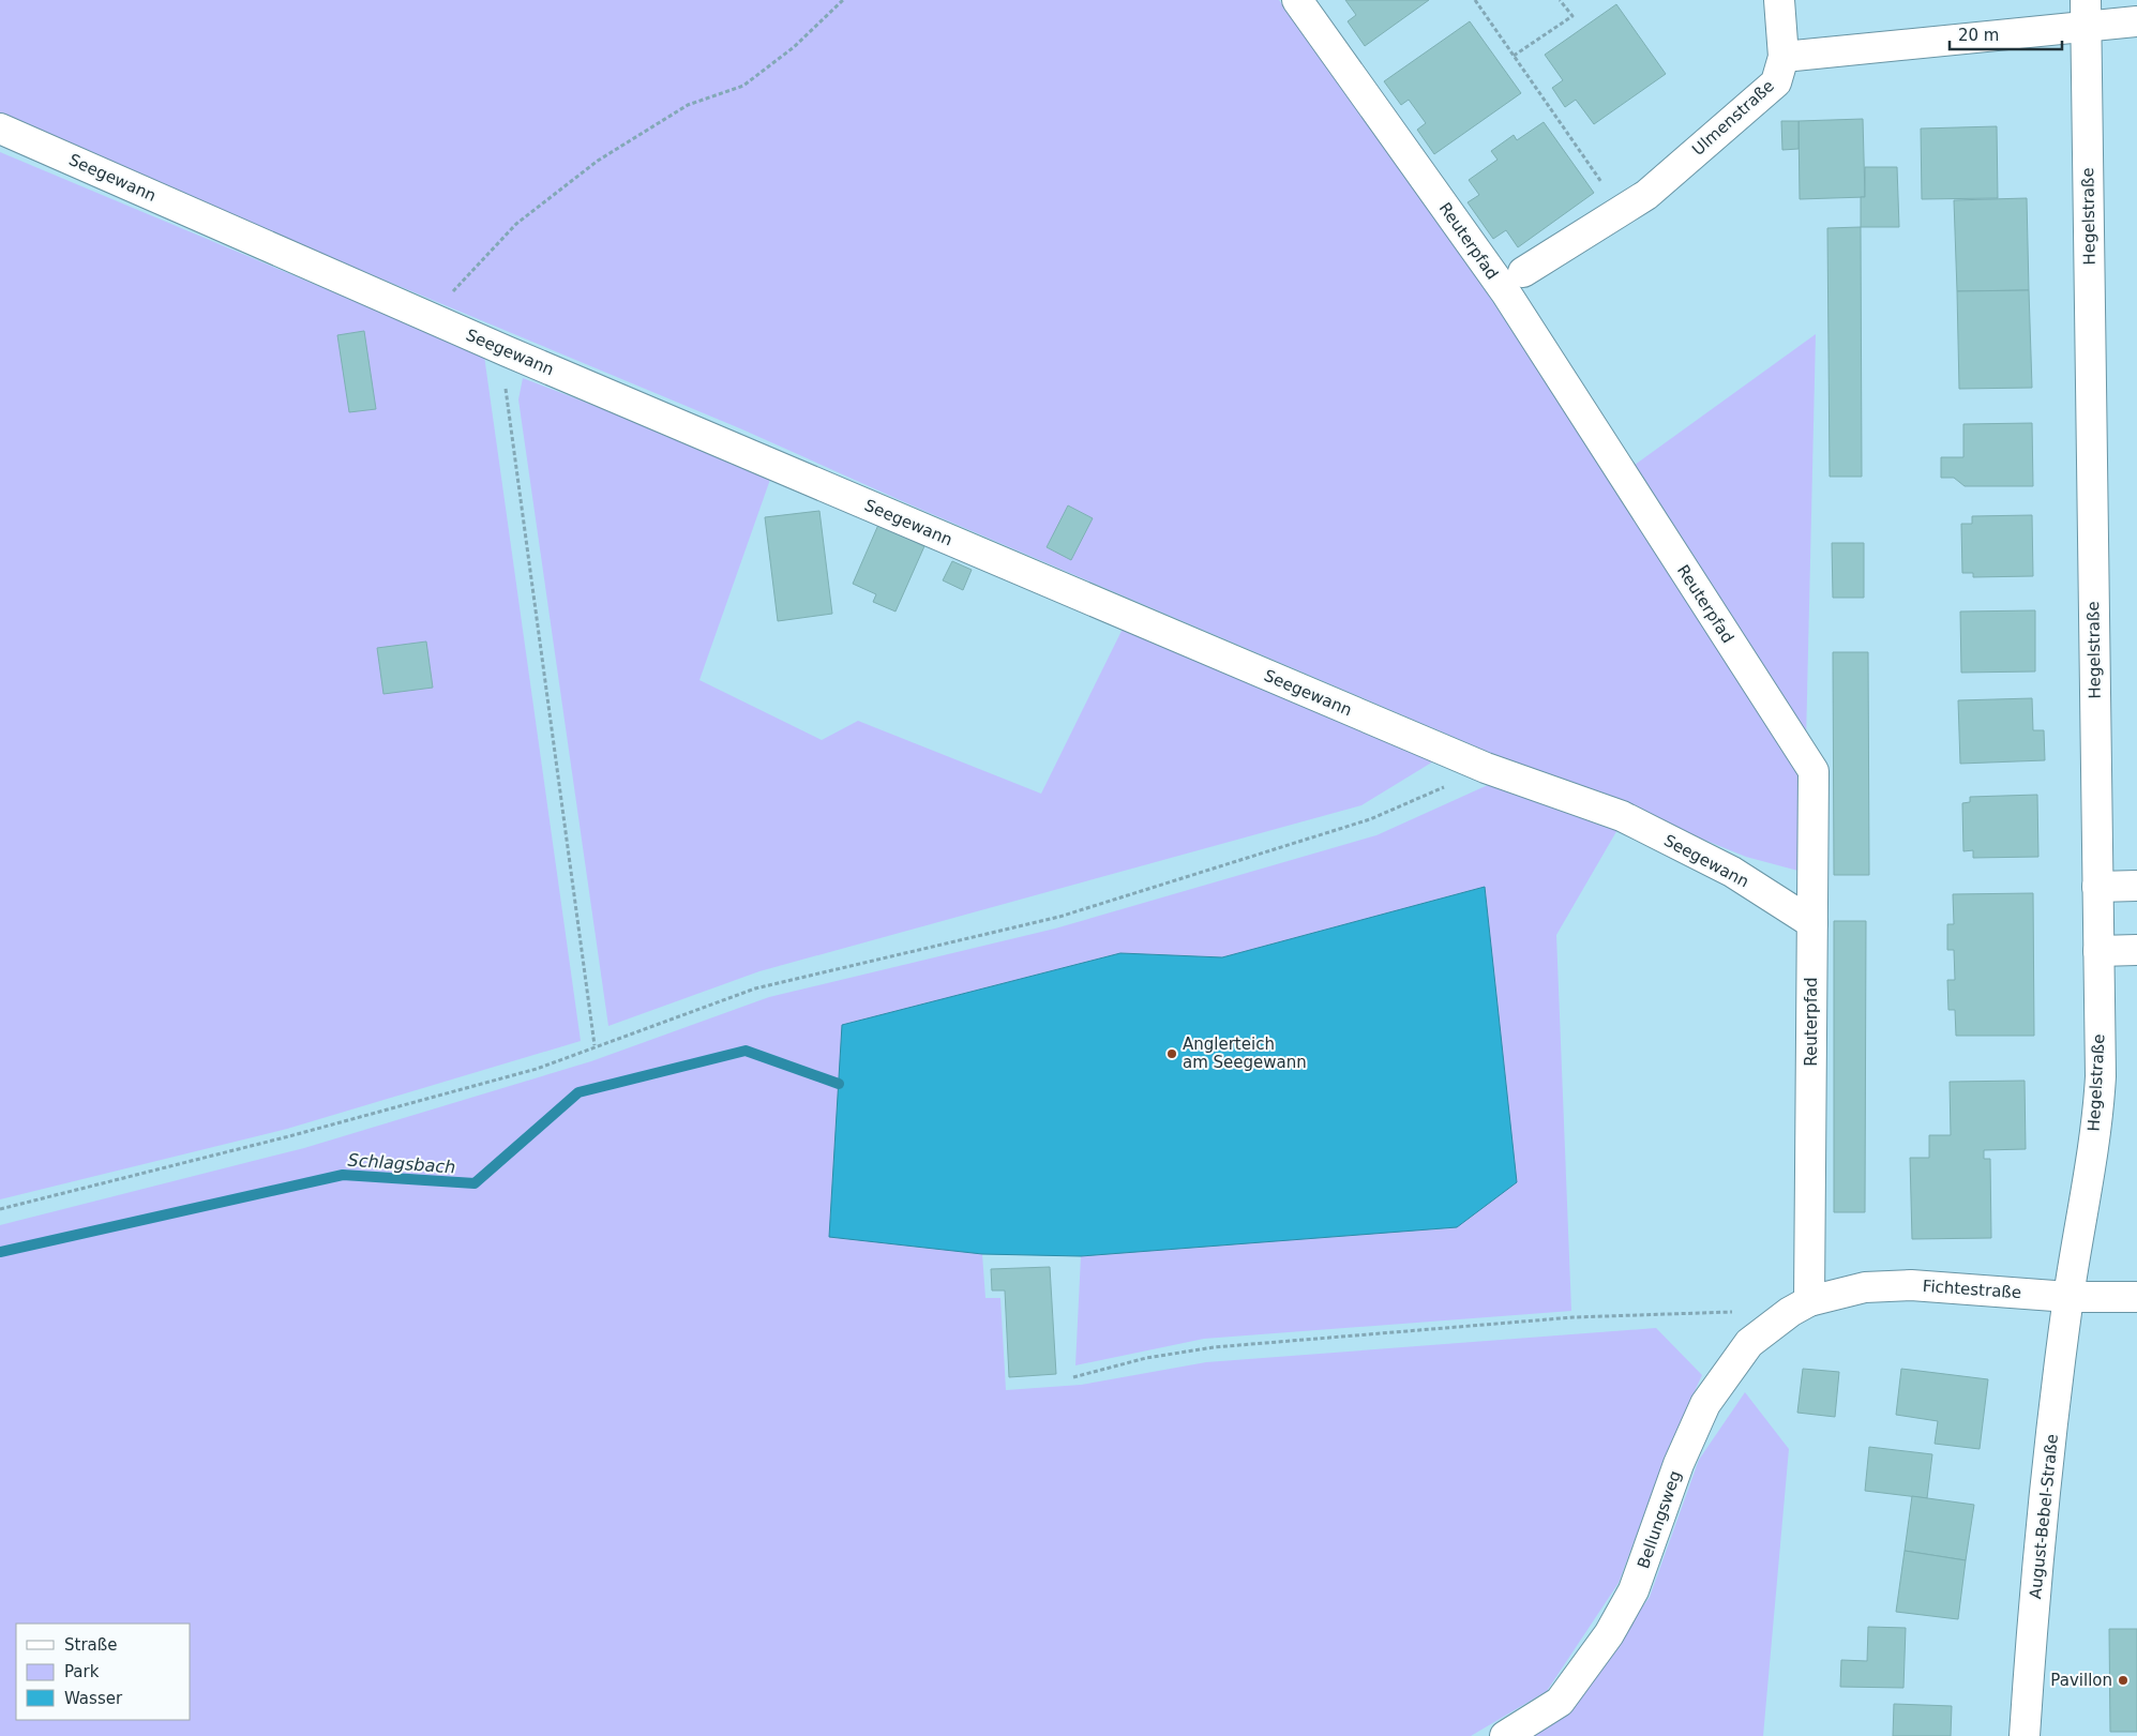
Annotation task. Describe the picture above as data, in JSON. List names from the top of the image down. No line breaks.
{"streets":{"street":["Ulmenstraße","Seegewann","Hegelstraße","Reuterpfad","Fichtestraße","August-Bebel-Straße","Bellungsweg"]},"crossings":[["Seegewann","Reuterpfad"],["Hegelstraße","Fichtestraße"],["Hegelstraße","August-Bebel-Straße"],["Reuterpfad","Fichtestraße"],["Reuterpfad","Bellungsweg"],["Fichtestraße","August-Bebel-Straße"],["Fichtestraße","Bellungsweg"]],"water":["Schlagsbach"],"places":["Anglerteich am Seegewann","Pavillon"],"legend":["Straße","Park","Wasser"],"scale_bar":"20 m"}
